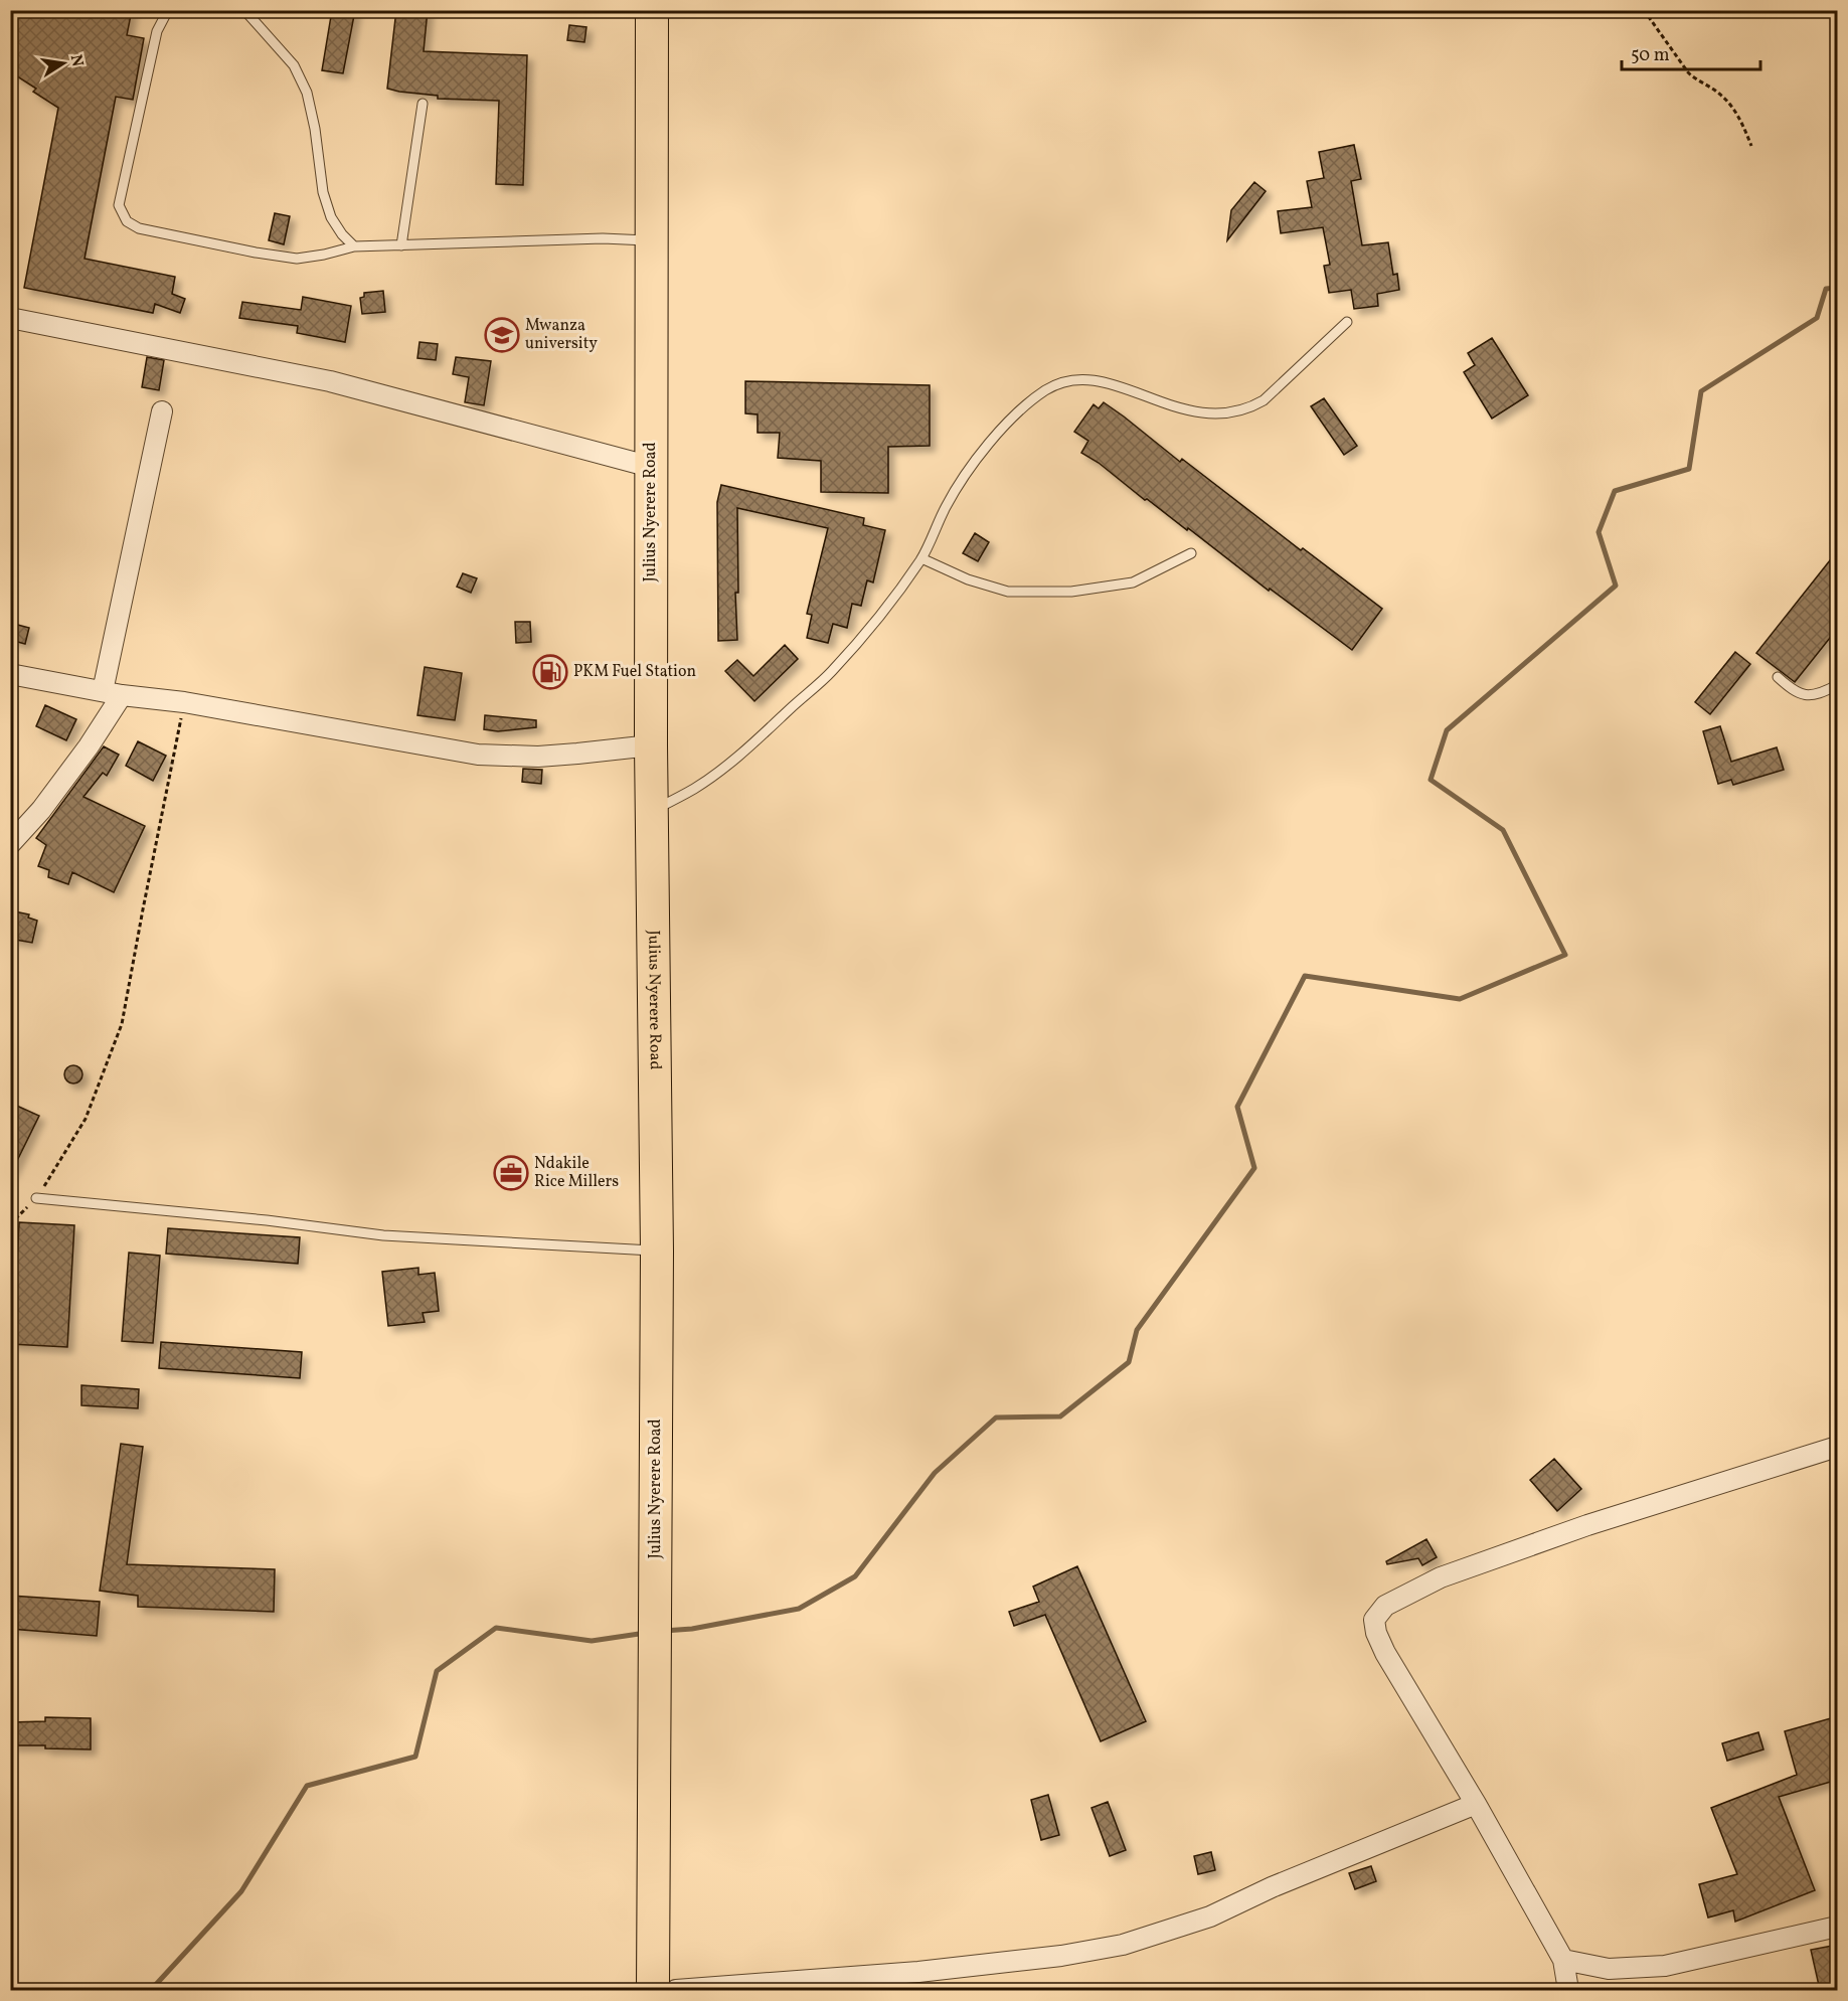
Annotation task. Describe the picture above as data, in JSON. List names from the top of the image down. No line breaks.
{"streets":{"highway":["Julius Nyerere Road"]},"places":{"school or university":["Mwanza university"],"fuel station":["PKM Fuel Station"],"office":["Ndakile Rice Millers"]},"scale_bar":"50 m","north":"right"}
